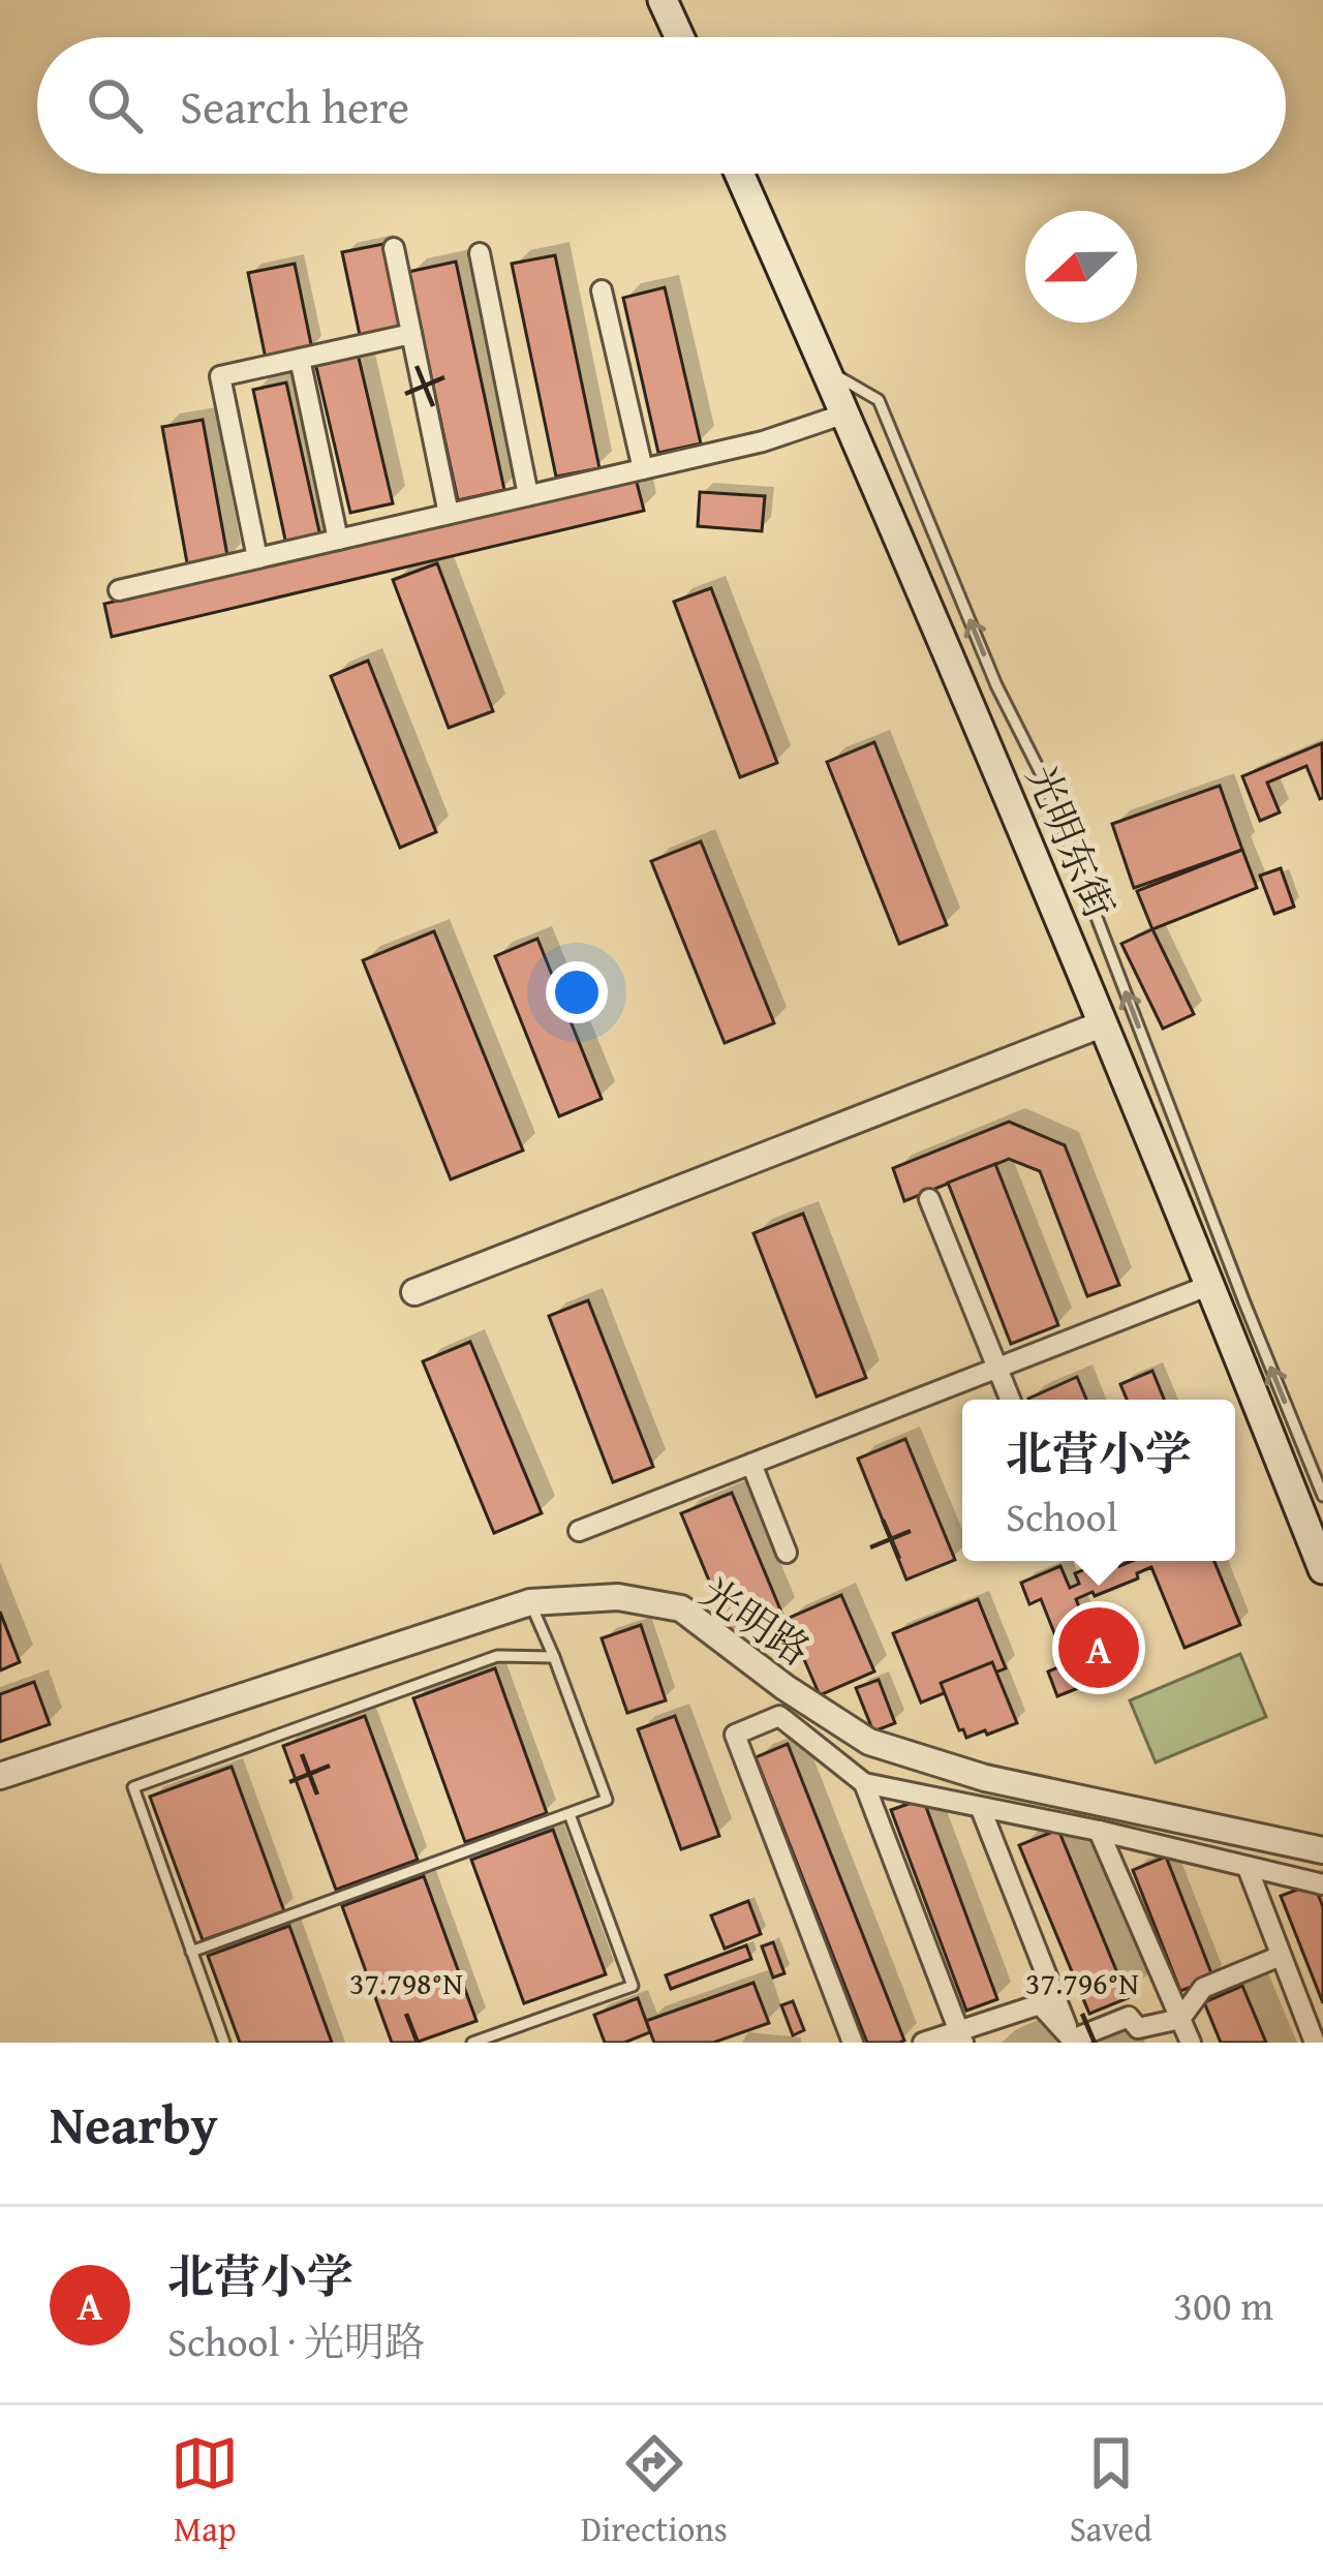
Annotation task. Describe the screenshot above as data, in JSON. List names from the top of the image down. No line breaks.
{"streets":{"main road":["光明东街"],"street":["光明路"]},"north":"left","page":{"search":"Search here","popup":["北营小学","School"],"pins":"A","heading":"Nearby","list":[{"mark":"A","name":"北营小学","note":"School · 光明路","value":"300 m"}],"nav":["Map","Directions","Saved"]},"coordinates":["37.798°N","37.796°N"]}
